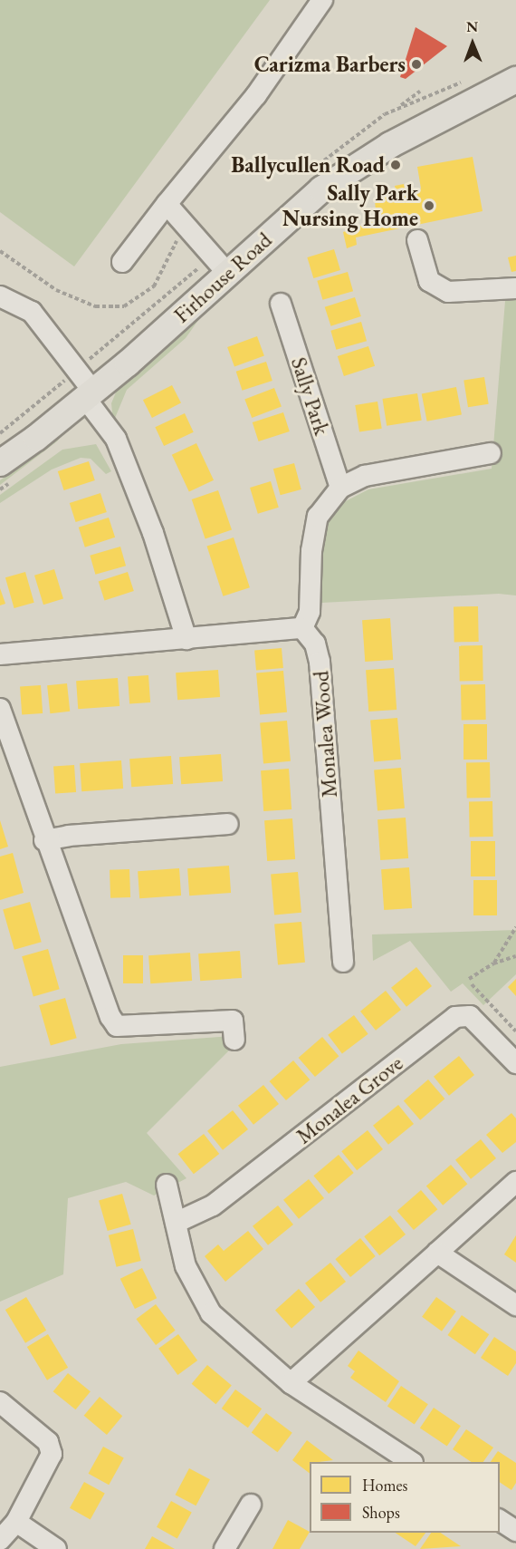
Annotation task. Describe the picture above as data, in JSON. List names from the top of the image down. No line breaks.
{"streets":{"main road":["Firhouse Road"],"street":["Sally Park","Monalea Wood","Monalea Grove"]},"places":["Carizma Barbers","Ballycullen Road","Sally Park Nursing Home"],"legend":["Homes","Shops"],"north":"top"}
